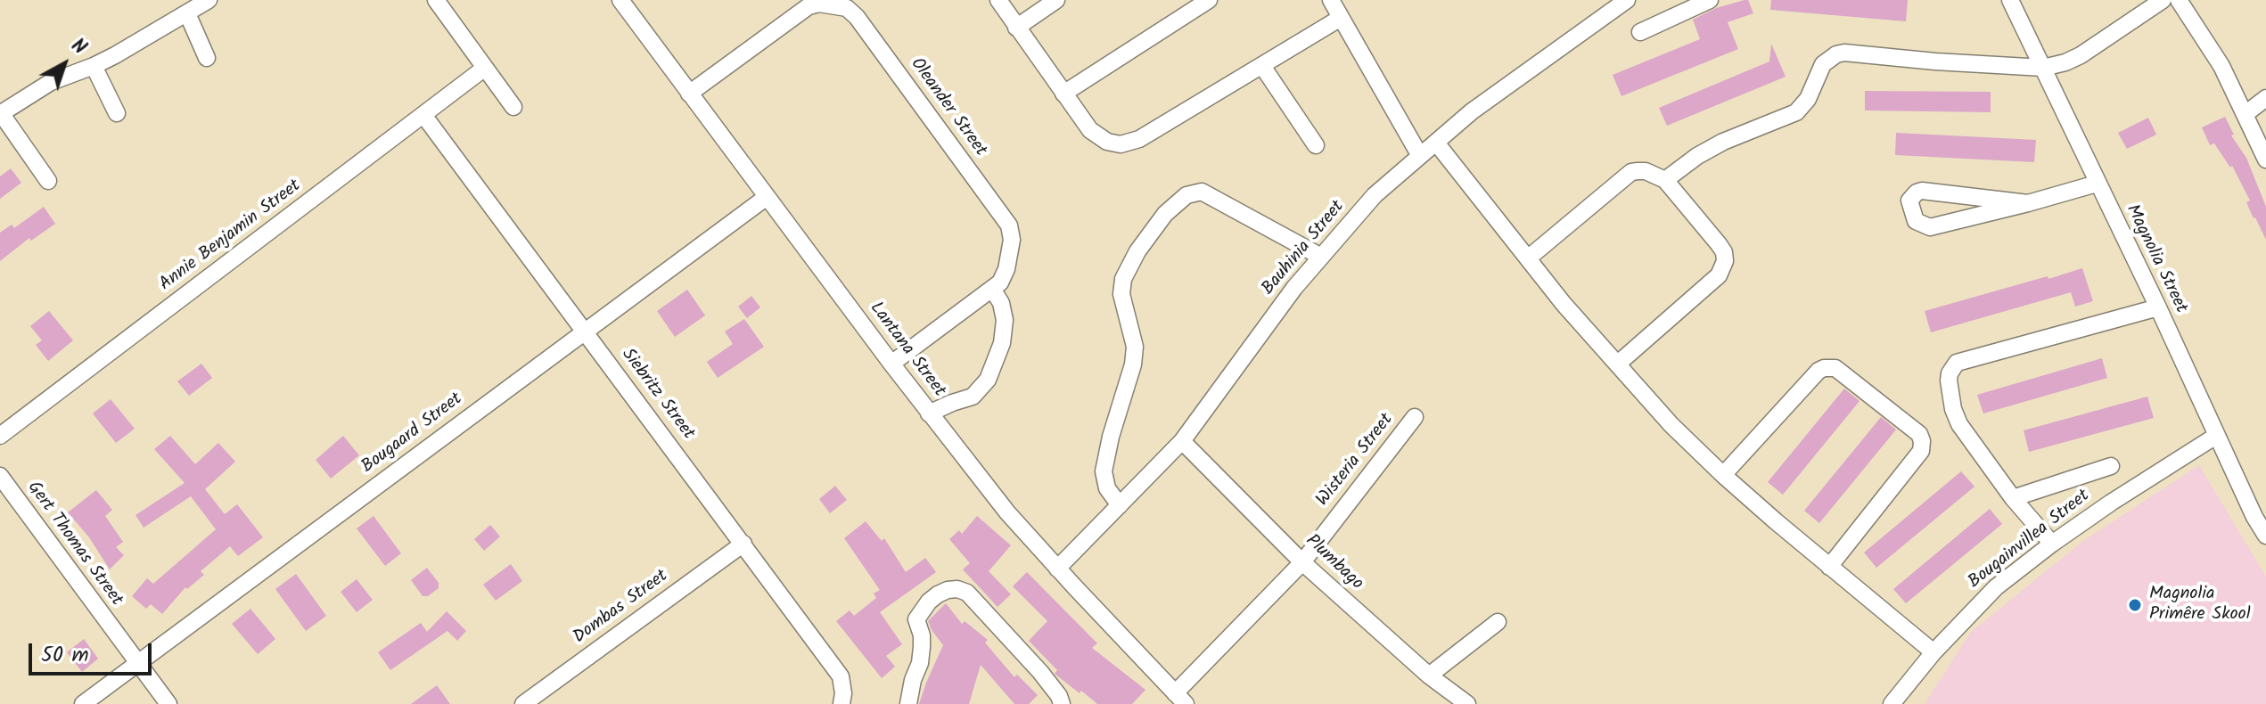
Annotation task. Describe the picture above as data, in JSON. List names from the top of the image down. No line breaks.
{"streets":{"street":["Oleander Street","Annie Benjamin Street","Bauhinia Street","Magnolia Street","Lantana Street","Siebritz Street","Bougaard Street","Wisteria Street","Bougainvillea Street","Gert Thomas Street","Plumbago","Dombas Street"]},"crossings":[["Oleander Street","Lantana Street"],["Annie Benjamin Street","Siebritz Street"],["Bauhinia Street","Lantana Street"],["Bauhinia Street","Plumbago"],["Magnolia Street","Bougainvillea Street"],["Lantana Street","Bougaard Street"],["Lantana Street","Wisteria Street"],["Siebritz Street","Bougaard Street"],["Siebritz Street","Dombas Street"],["Bougaard Street","Gert Thomas Street"],["Wisteria Street","Plumbago"]],"places":["Magnolia Primêre Skool"],"scale_bar":"50 m","north":"top right"}
